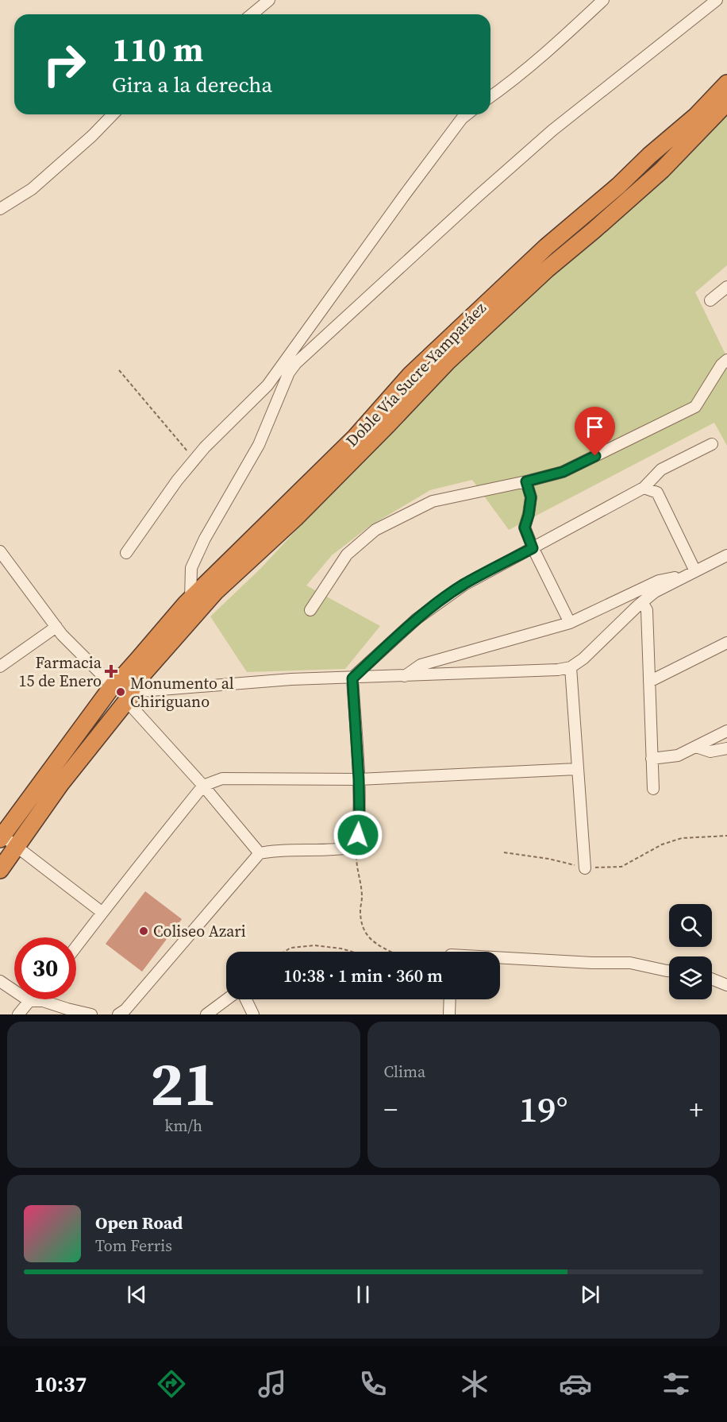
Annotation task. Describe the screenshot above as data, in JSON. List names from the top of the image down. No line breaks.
{"streets":{"highway":["Doble Vía Sucre-Yamparáez"]},"places":{"health":["Farmacia 15 de Enero"],"other":["Monumento al Chiriguano","Coliseo Azari"]},"page":{"turn":["110 m","Gira a la derecha"],"limit":"30","trip":"10:38 · 1 min · 360 m","tile":[["21","km/h"],"Clima"],"heat":["−","19°","+"],"song":["Open Road","Tom Ferris"],"tabs":"10:37"}}
